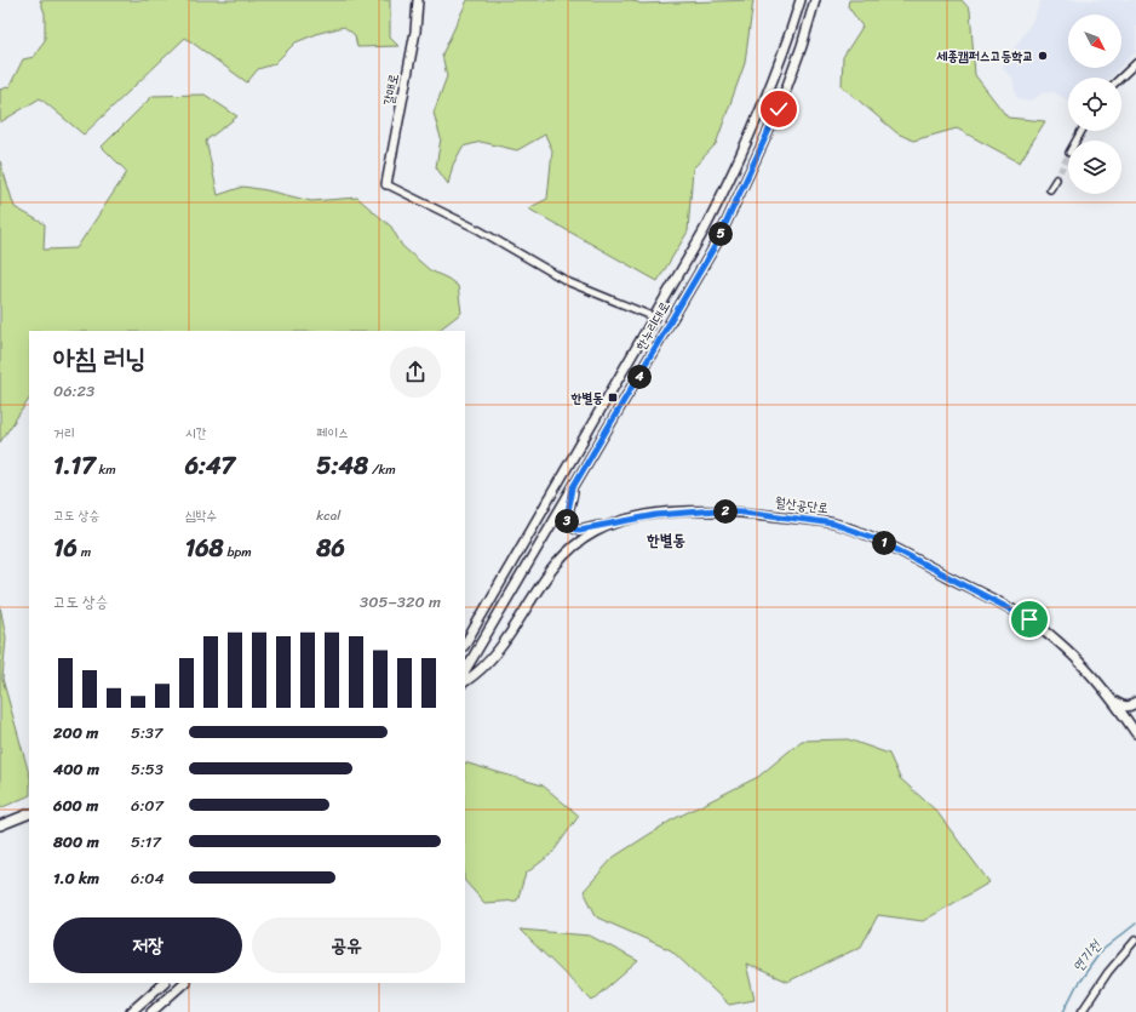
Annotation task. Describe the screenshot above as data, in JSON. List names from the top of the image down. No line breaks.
{"streets":{"street":["갈매로","한누리대로","월산공단로"]},"districts":["한별동"],"water":["연기천"],"places":{"other":["세종캠퍼스고등학교"],"transit":["한별동"]},"north":"bottom right","page":{"pins":["5","4","2","3","1"],"heading":["아침 러닝","06:23"],"stats":[["거리","1.17 km"],["시간","6:47"],["페이스","5:48 /km"],["고도 상승","16 m"],["심박수","168 bpm"],["kcal","86"]],"chart":["고도 상승","305–320 m"],"list":[{"name":"200 m","note":"5:37"},{"name":"400 m","note":"5:53"},{"name":"600 m","note":"6:07"},{"name":"800 m","note":"5:17"},{"name":"1.0 km","note":"6:04"}],"buttons":["저장","공유"]}}
